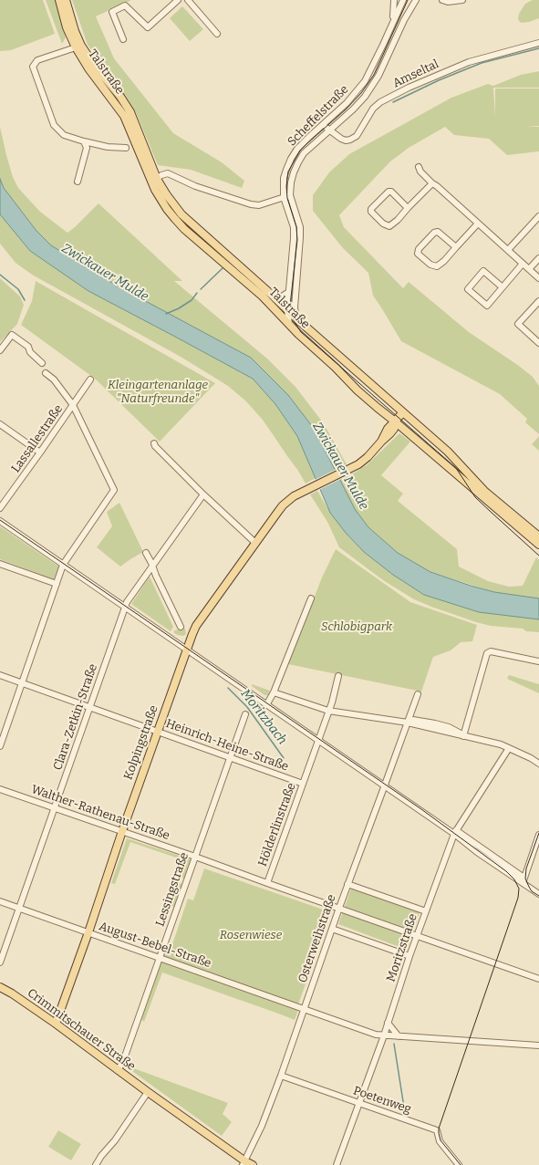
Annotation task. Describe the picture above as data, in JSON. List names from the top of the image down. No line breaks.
{"streets":{"main road":["Talstraße","Kolpingstraße","Crimmitschauer Straße"],"street":["Amseltal","Scheffelstraße","Lassallestraße","Clara-Zetkin-Straße","Heinrich-Heine-Straße","Walther-Rathenau-Straße","Hölderlinstraße","Lessingstraße","Osterweihstraße","August-Bebel-Straße","Moritzstraße","Poetenweg"]},"crossings":[["Talstraße","Scheffelstraße"],["Talstraße","Kolpingstraße"],["Amseltal","Scheffelstraße"],["Clara-Zetkin-Straße","Heinrich-Heine-Straße"],["Clara-Zetkin-Straße","Walther-Rathenau-Straße"],["Clara-Zetkin-Straße","August-Bebel-Straße"],["Kolpingstraße","Heinrich-Heine-Straße"],["Kolpingstraße","Walther-Rathenau-Straße"],["Kolpingstraße","August-Bebel-Straße"],["Kolpingstraße","Crimmitschauer Straße"],["Heinrich-Heine-Straße","Hölderlinstraße"],["Heinrich-Heine-Straße","Lessingstraße"],["Walther-Rathenau-Straße","Hölderlinstraße"],["Walther-Rathenau-Straße","Lessingstraße"],["Walther-Rathenau-Straße","Osterweihstraße"],["Walther-Rathenau-Straße","Moritzstraße"],["Lessingstraße","August-Bebel-Straße"],["Lessingstraße","Crimmitschauer Straße"],["Osterweihstraße","August-Bebel-Straße"],["Osterweihstraße","Crimmitschauer Straße"],["Osterweihstraße","Poetenweg"],["August-Bebel-Straße","Moritzstraße"],["Moritzstraße","Poetenweg"]],"water":["Zwickauer Mulde","Moritzbach"],"parks":["Kleingartenanlage \"Naturfreunde\"","Schlobigpark","Rosenwiese"]}
